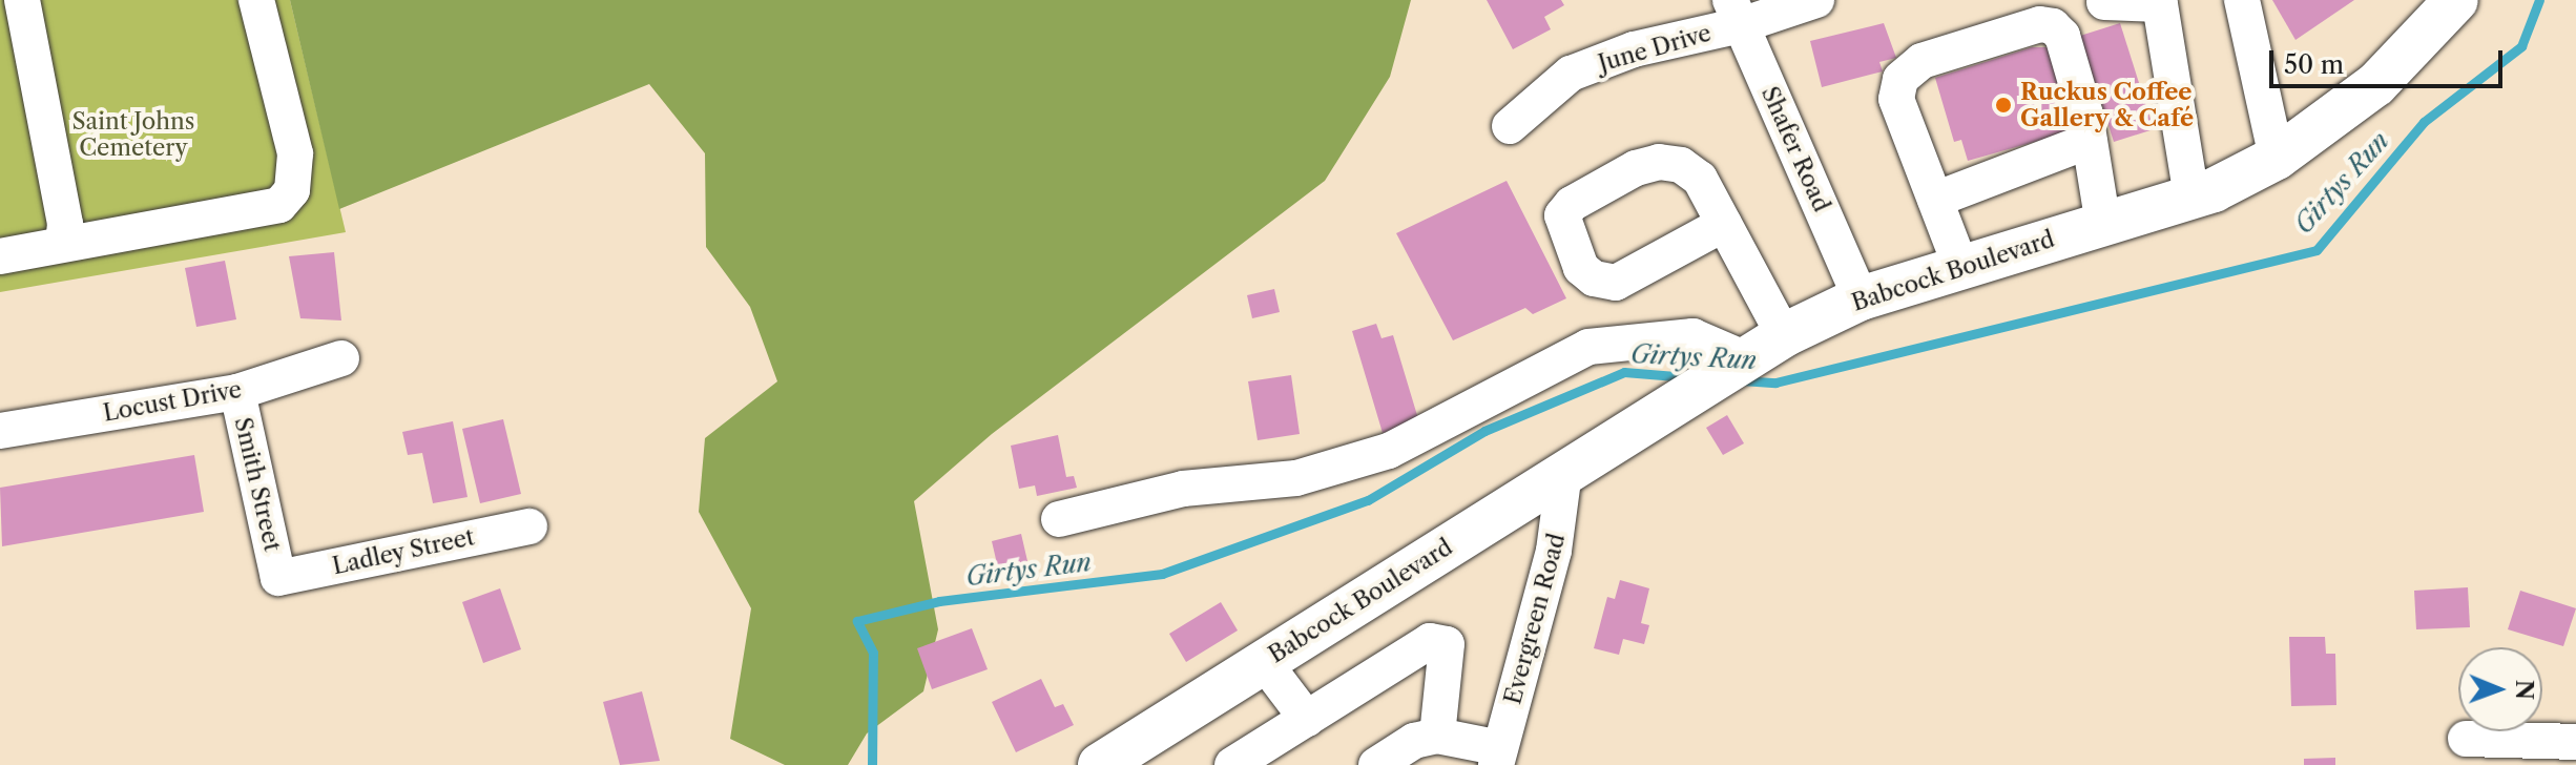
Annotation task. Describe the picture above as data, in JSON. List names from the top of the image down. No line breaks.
{"streets":{"main road":["Babcock Boulevard"],"street":["June Drive","Shafer Road","Locust Drive","Smith Street","Ladley Street","Evergreen Road"]},"crossings":[["June Drive","Shafer Road"],["Shafer Road","Babcock Boulevard"],["Babcock Boulevard","Evergreen Road"],["Locust Drive","Smith Street"],["Smith Street","Ladley Street"]],"water":["Girtys Run"],"parks":["Saint Johns Cemetery"],"places":["Ruckus Coffee Gallery & Café"],"scale_bar":"50 m","north":"right"}
